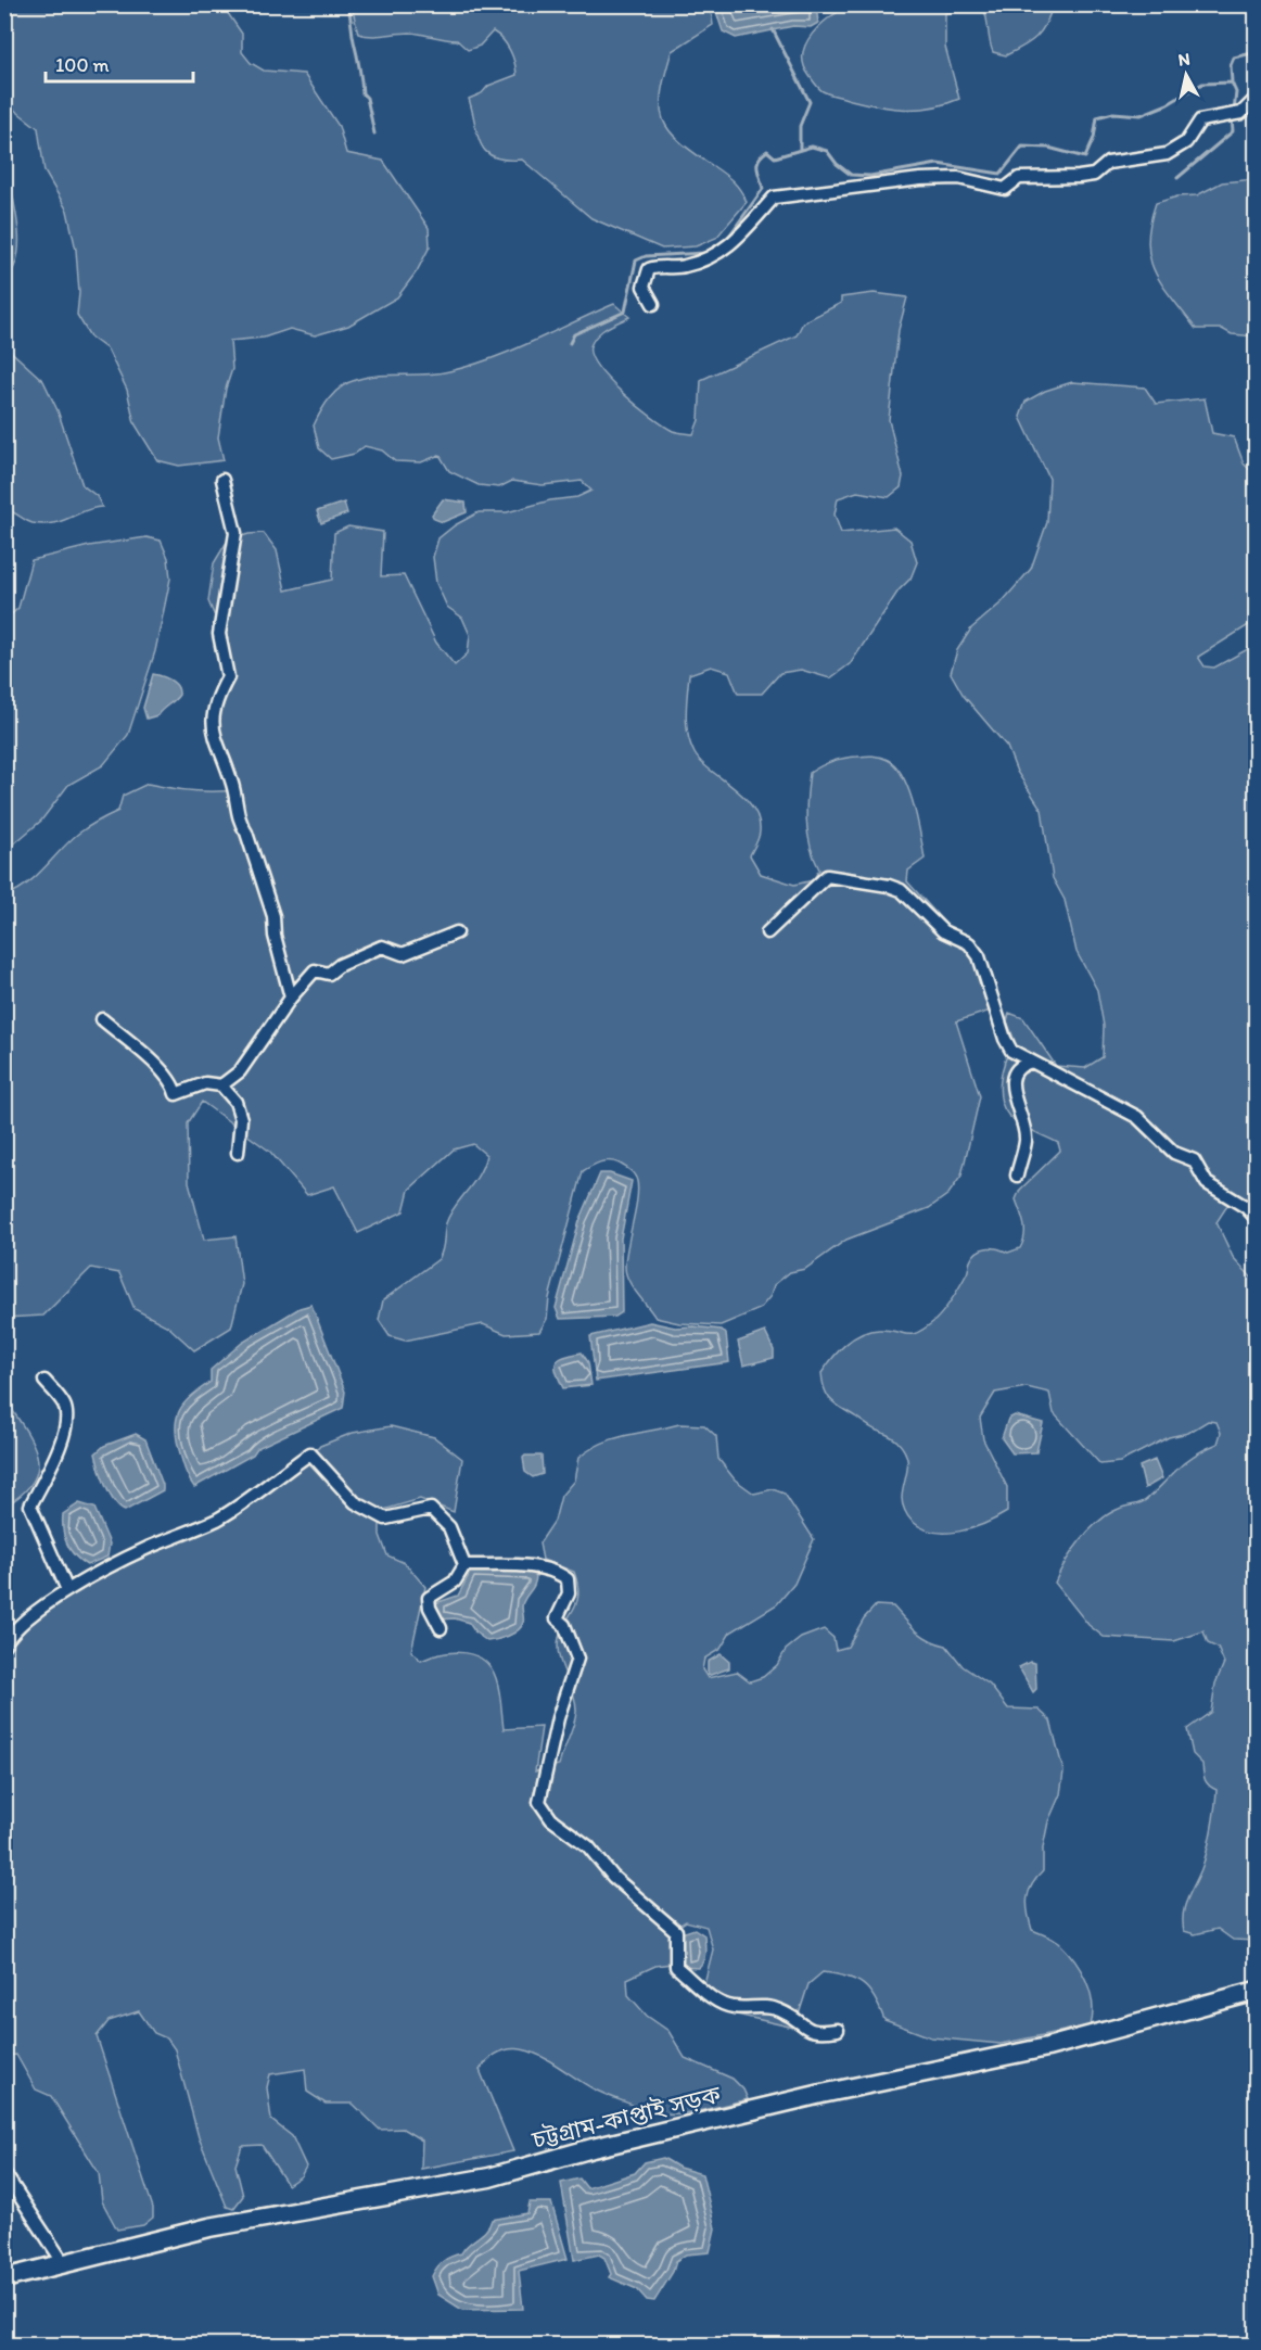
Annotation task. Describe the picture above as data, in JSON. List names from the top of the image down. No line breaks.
{"streets":{"main road":["চট্টগ্রাম-কাপ্তাই সড়ক"]},"scale_bar":"100 m","north":"top"}
